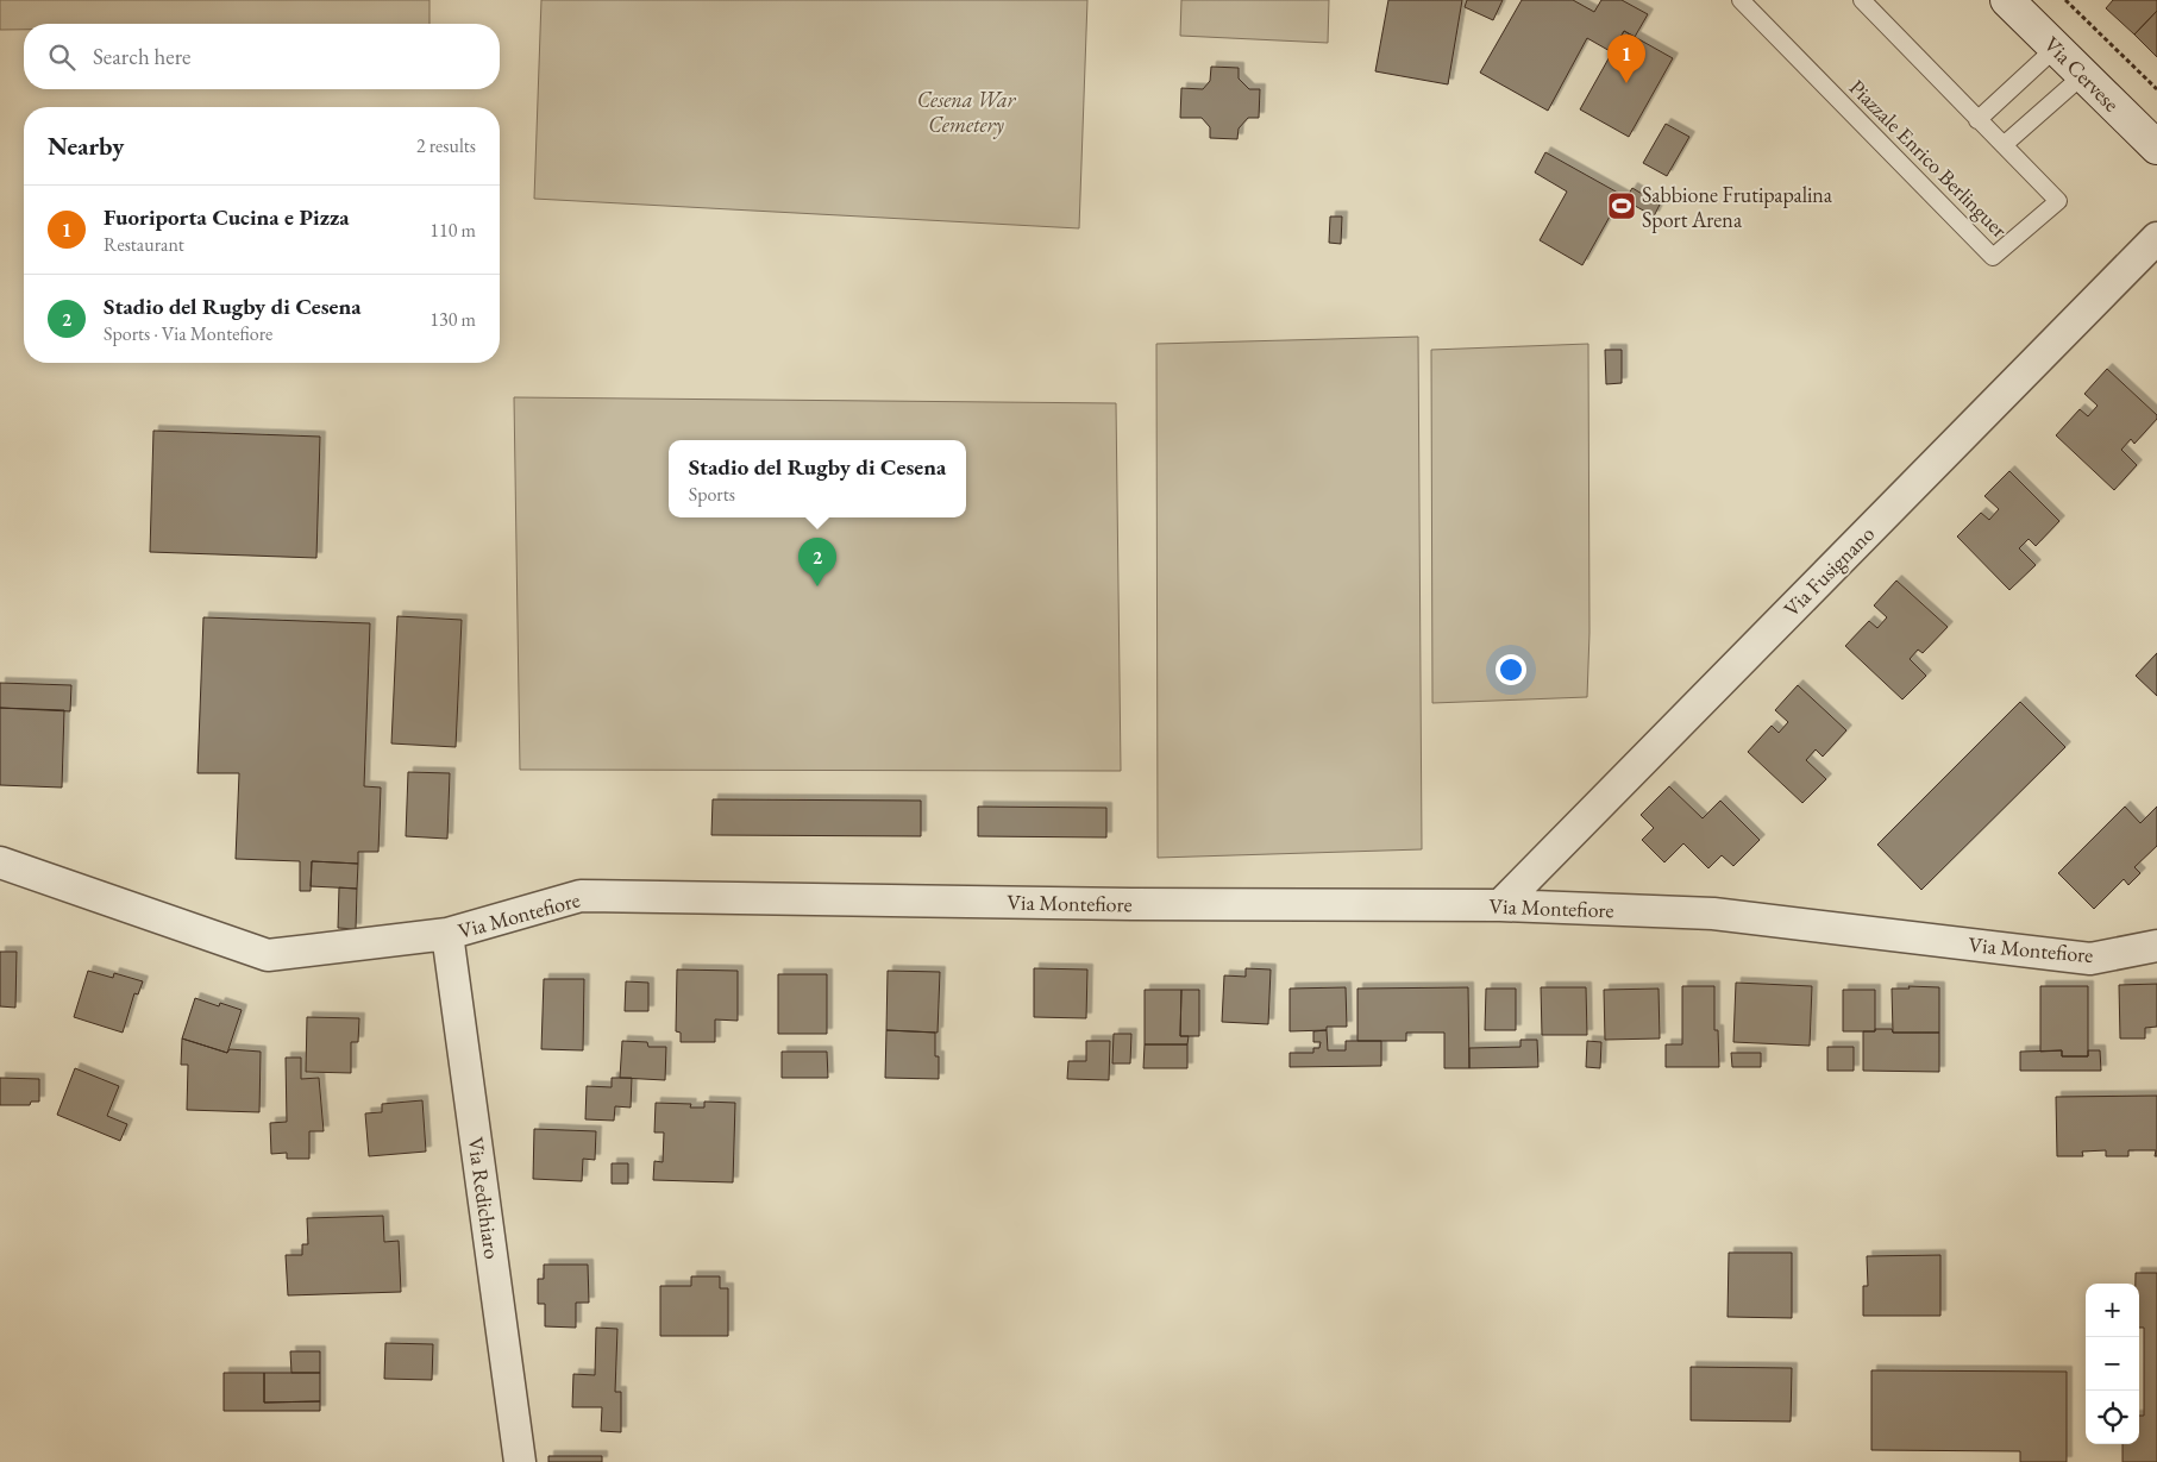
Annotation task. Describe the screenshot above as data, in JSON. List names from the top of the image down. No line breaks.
{"streets":{"main road":["Via Cervese"],"street":["Via Fusignano","Via Montefiore","Via Redichiaro"],"lane":["Piazzale Enrico Berlinguer"]},"crossings":[["Via Fusignano","Via Montefiore"],["Via Montefiore","Via Redichiaro"]],"parks":["Cesena War Cemetery"],"places":{"sports":["Sabbione Frutipapalina Sport Arena"]},"page":{"search":"Search here","pins":["1","2"],"heading":["Nearby","2 results"],"list":[{"mark":"1","name":"Fuoriporta Cucina e Pizza","note":"Restaurant","value":"110 m"},{"mark":"2","name":"Stadio del Rugby di Cesena","note":"Sports · Via Montefiore","value":"130 m"}],"popup":["Stadio del Rugby di Cesena","Sports"],"map_buttons":["+","−"]}}
